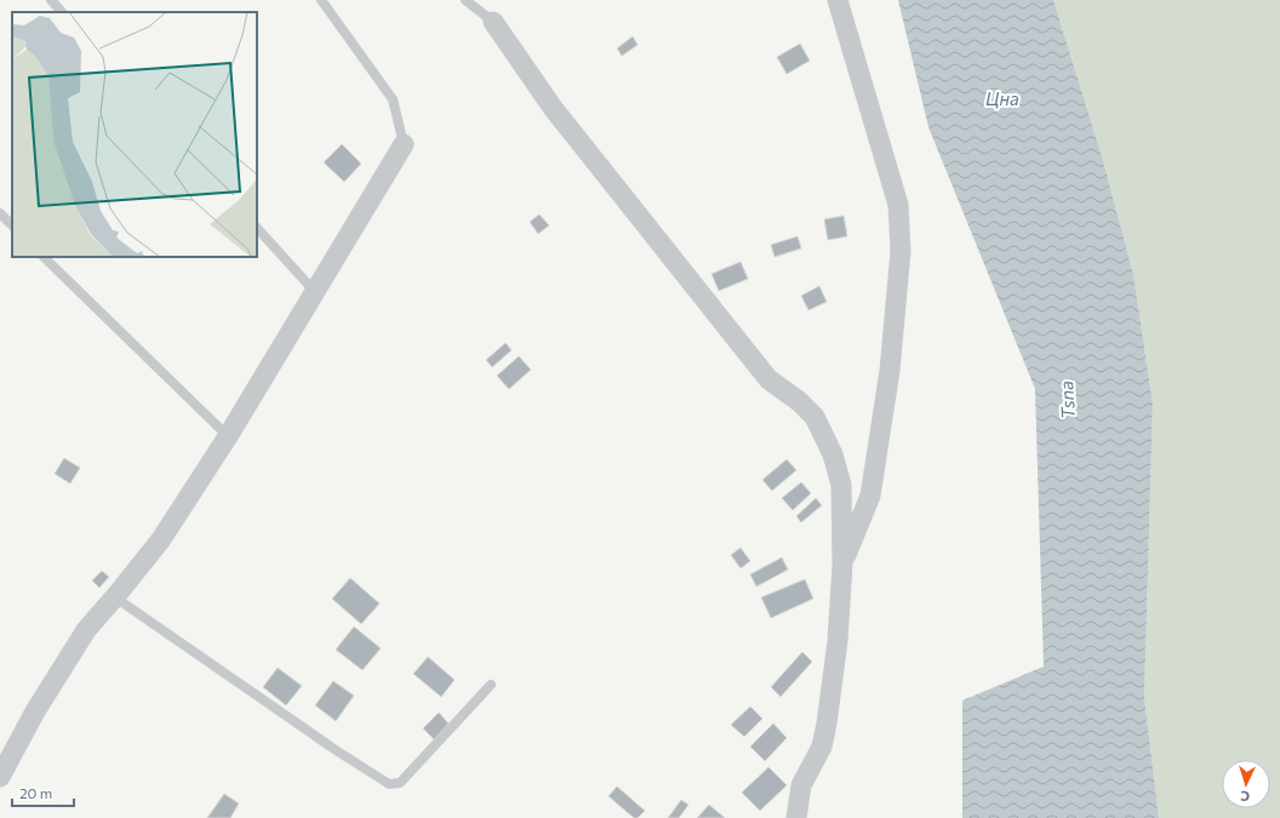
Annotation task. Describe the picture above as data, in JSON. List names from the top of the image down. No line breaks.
{"water":["Цна","Tsna"],"scale_bar":"20 m","north":"bottom"}
